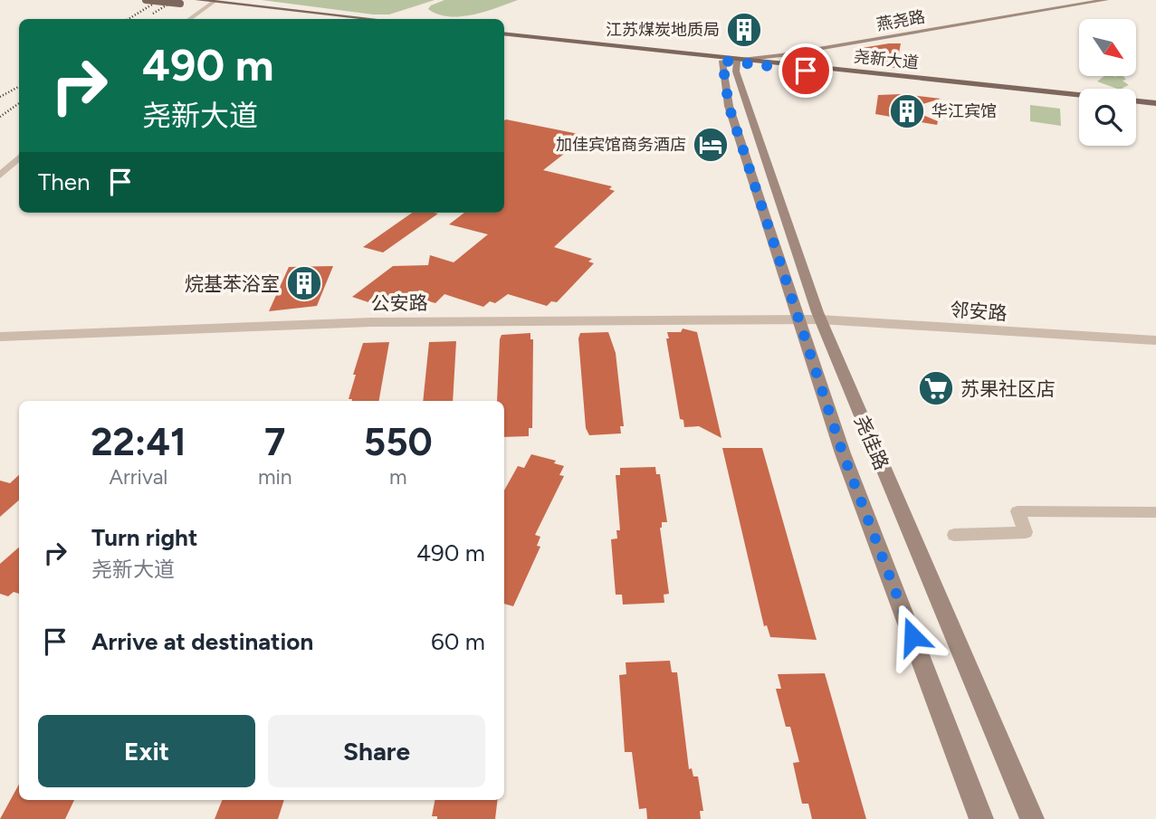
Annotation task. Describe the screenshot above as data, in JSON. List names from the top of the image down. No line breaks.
{"streets":{"main road":["燕尧路","尧新大道","尧佳路"],"street":["公安路","邻安路"]},"crossings":[["燕尧路","尧新大道"],["燕尧路","尧佳路"],["尧新大道","尧佳路"],["公安路","邻安路"],["公安路","尧佳路"],["邻安路","尧佳路"]],"places":{"building":["江苏煤炭地质局","华江宾馆","烷基苯浴室"],"hotel":["加佳宾馆商务酒店"],"supermarket":["苏果社区店"]},"north":"bottom right","page":{"turn":["490 m","尧新大道"],"then":"Then","eta":["22:41","Arrival","7","min","550","m"],"list":[{"name":"Turn right","note":"尧新大道","value":"490 m"},{"name":"Arrive at destination","value":"60 m"}],"buttons":["Exit","Share"]}}
